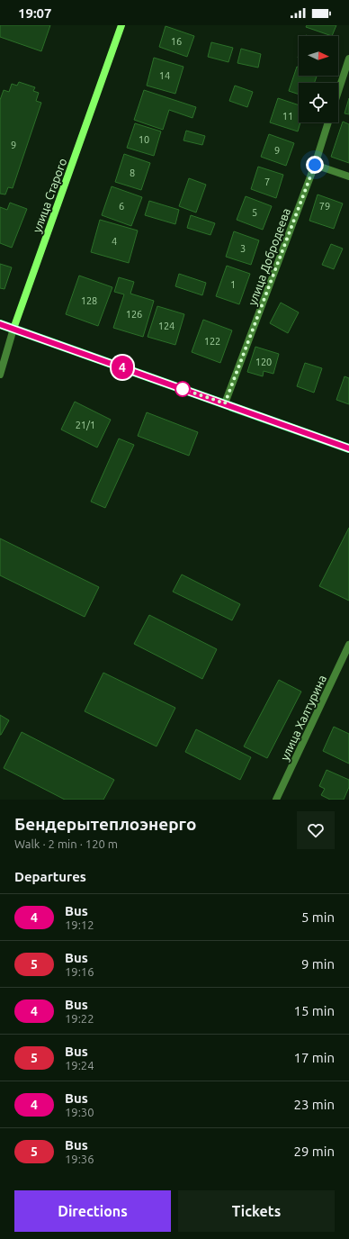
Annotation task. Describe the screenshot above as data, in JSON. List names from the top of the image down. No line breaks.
{"streets":{"street":["улица Старого","улица Добродеева","улица Халтурина"]},"lines":["bus line 4"],"house_numbers":["16","14","11","10","9","9","8","7","6","79","5","4","3","1","128","126","124","122","120","21/1"],"north":"right","page":{"status":"19:07","on_map":"4","heading":[["Бендерытеплоэнерго","Walk · 2 min · 120 m"],"Departures"],"list":[{"mark":"4","name":"Bus","note":"19:12","value":"5 min"},{"mark":"5","name":"Bus","note":"19:16","value":"9 min"},{"mark":"4","name":"Bus","note":"19:22","value":"15 min"},{"mark":"5","name":"Bus","note":"19:24","value":"17 min"},{"mark":"4","name":"Bus","note":"19:30","value":"23 min"},{"mark":"5","name":"Bus","note":"19:36","value":"29 min"}],"buttons":["Directions","Tickets"]}}
